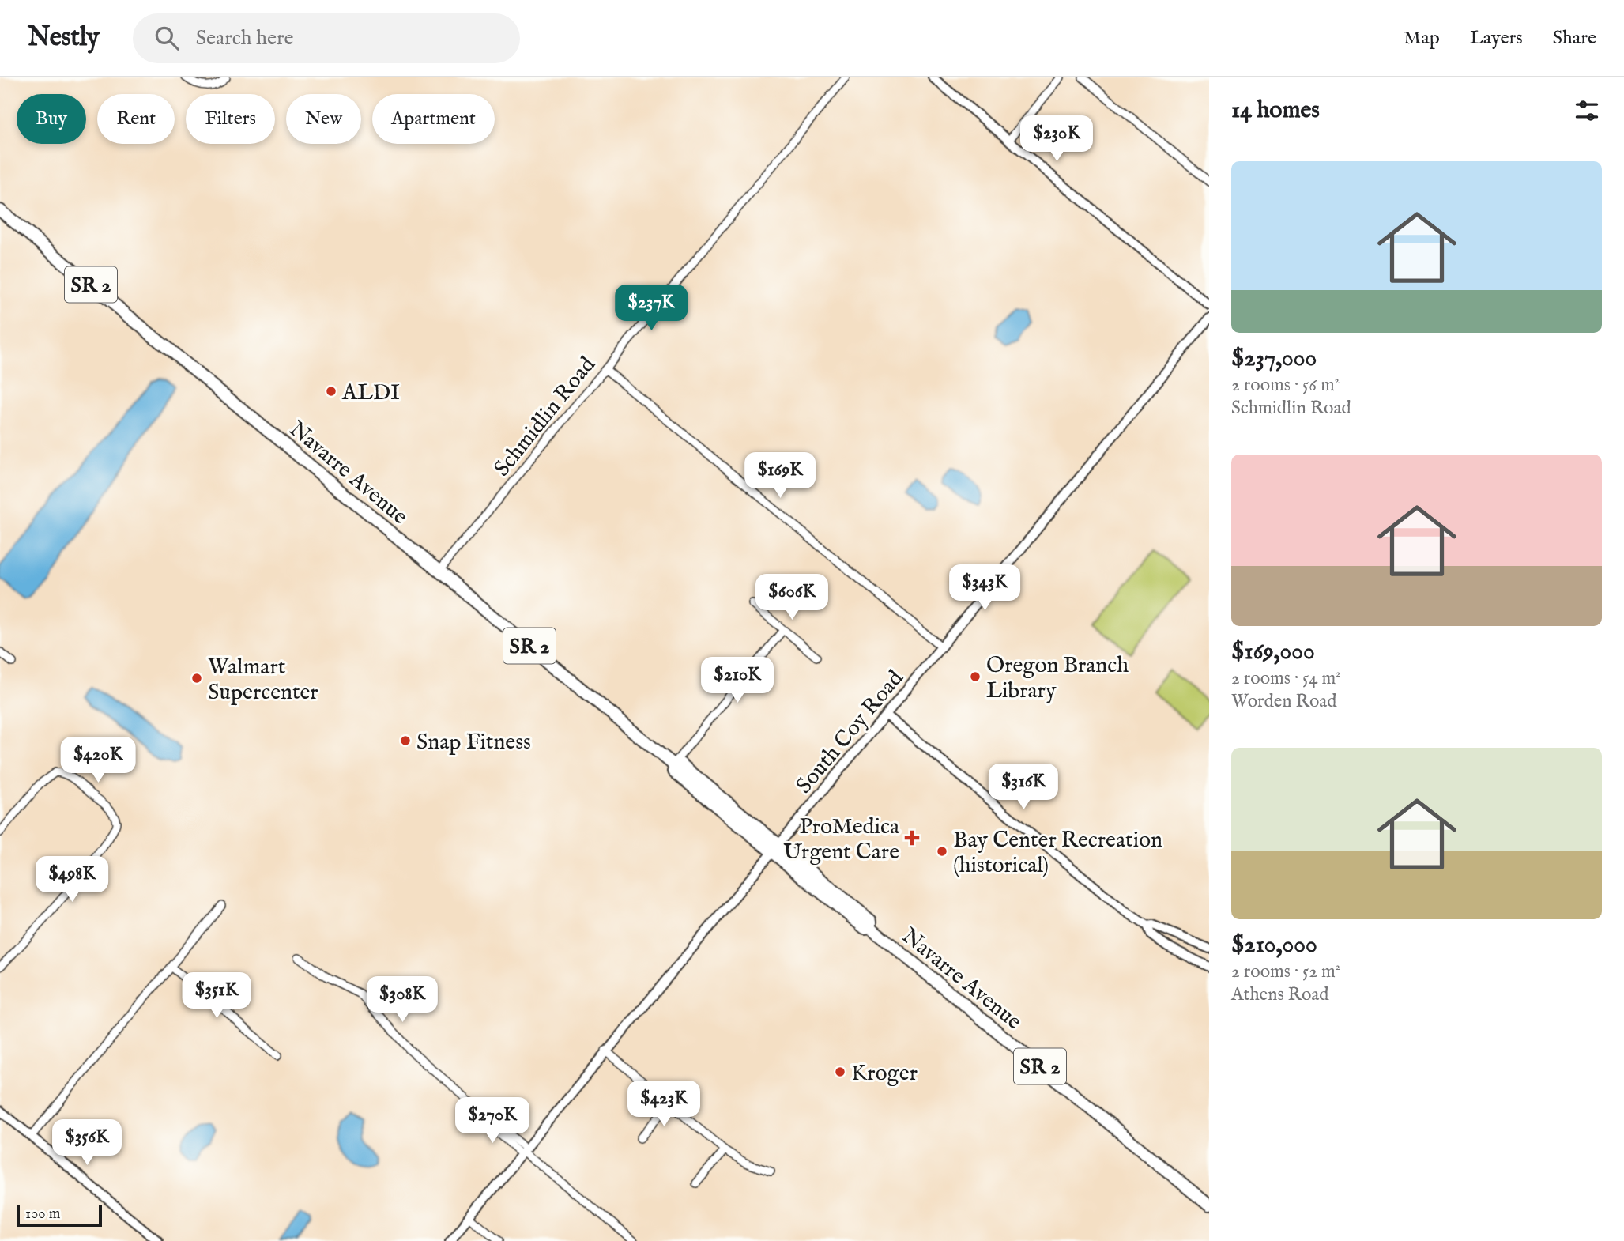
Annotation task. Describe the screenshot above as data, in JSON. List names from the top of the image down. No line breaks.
{"streets":{"highway":["SR 2","Navarre Avenue"],"street":["Schmidlin Road","South Coy Road"]},"crossings":[["Schmidlin Road","Navarre Avenue"],["Navarre Avenue","South Coy Road"]],"places":{"other":["ALDI","Oregon Branch Library","Walmart Supercenter","Snap Fitness","Bay Center Recreation (historical)","Kroger"],"health":["ProMedica Urgent Care"]},"scale_bar":"100 m","page":{"header":"Nestly","search":"Search here","nav":["Map","Layers","Share"],"heading":"14 homes","chip":["Buy","Rent","Filters","New","Apartment"],"price":["$230K","$237K","$169K","$343K","$606K","$210K","$420K","$316K","$498K","$351K","$308K","$423K","$270K","$356K"],"list":[{"name":"$237,000","note":"2 rooms · 56 m² · Schmidlin Road"},{"name":"$169,000","note":"2 rooms · 54 m² · Worden Road"},{"name":"$210,000","note":"2 rooms · 52 m² · Athens Road"}],"scale":"100 m"}}
